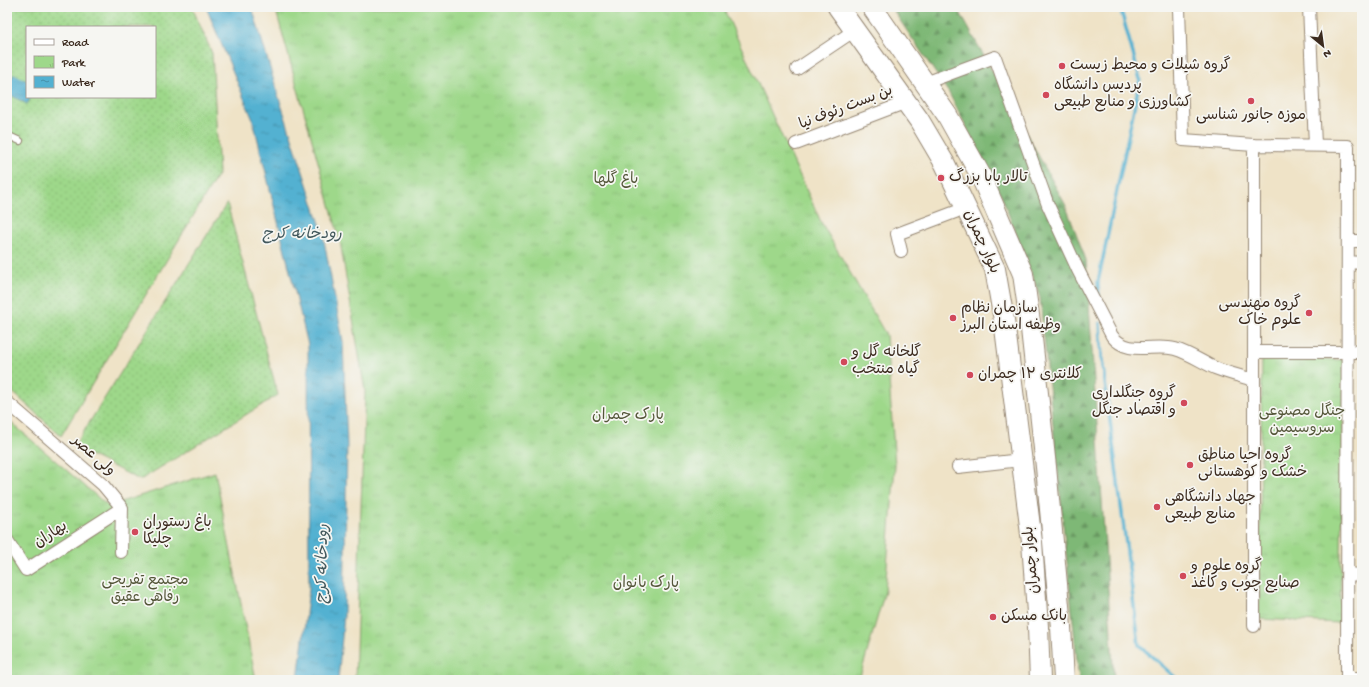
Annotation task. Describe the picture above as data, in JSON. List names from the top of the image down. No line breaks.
{"streets":{"main road":["بلوار چمران"],"street":["بن بست رئوف نیا","ولی عصر","بهاران"]},"crossings":[["بن بست رئوف نیا","بلوار چمران"],["ولی عصر","بهاران"]],"water":["رودخانه کرج"],"parks":["باغ گلها","جنگل مصنوعی سروسیمین","پارک چمران","مجتمع تفریحی رفاهی عقیق","پارک بانوان"],"places":["گروه شیلات و محیط زیست","پردیس دانشگاه کشاورزی و منابع طبیعی","موزه جانور شناسی","تالار بابا بزرگ","گروه مهندسی علوم خاک","سازمان نظام وظیفه استان البرز","گلخانه گل و گیاه منتخب","کلانتری ۱۲ چمران","گروه جنگلداری و اقتصاد جنگل","گروه احیا مناطق خشک و کوهستانی","جهاد دانشگاهی منابع طبیعی","باغ رستوران چلیکا","گروه علوم و صنایع چوب و کاغذ","بانک مسکن"],"legend":["Road","Park","Water"],"north":"bottom right"}
